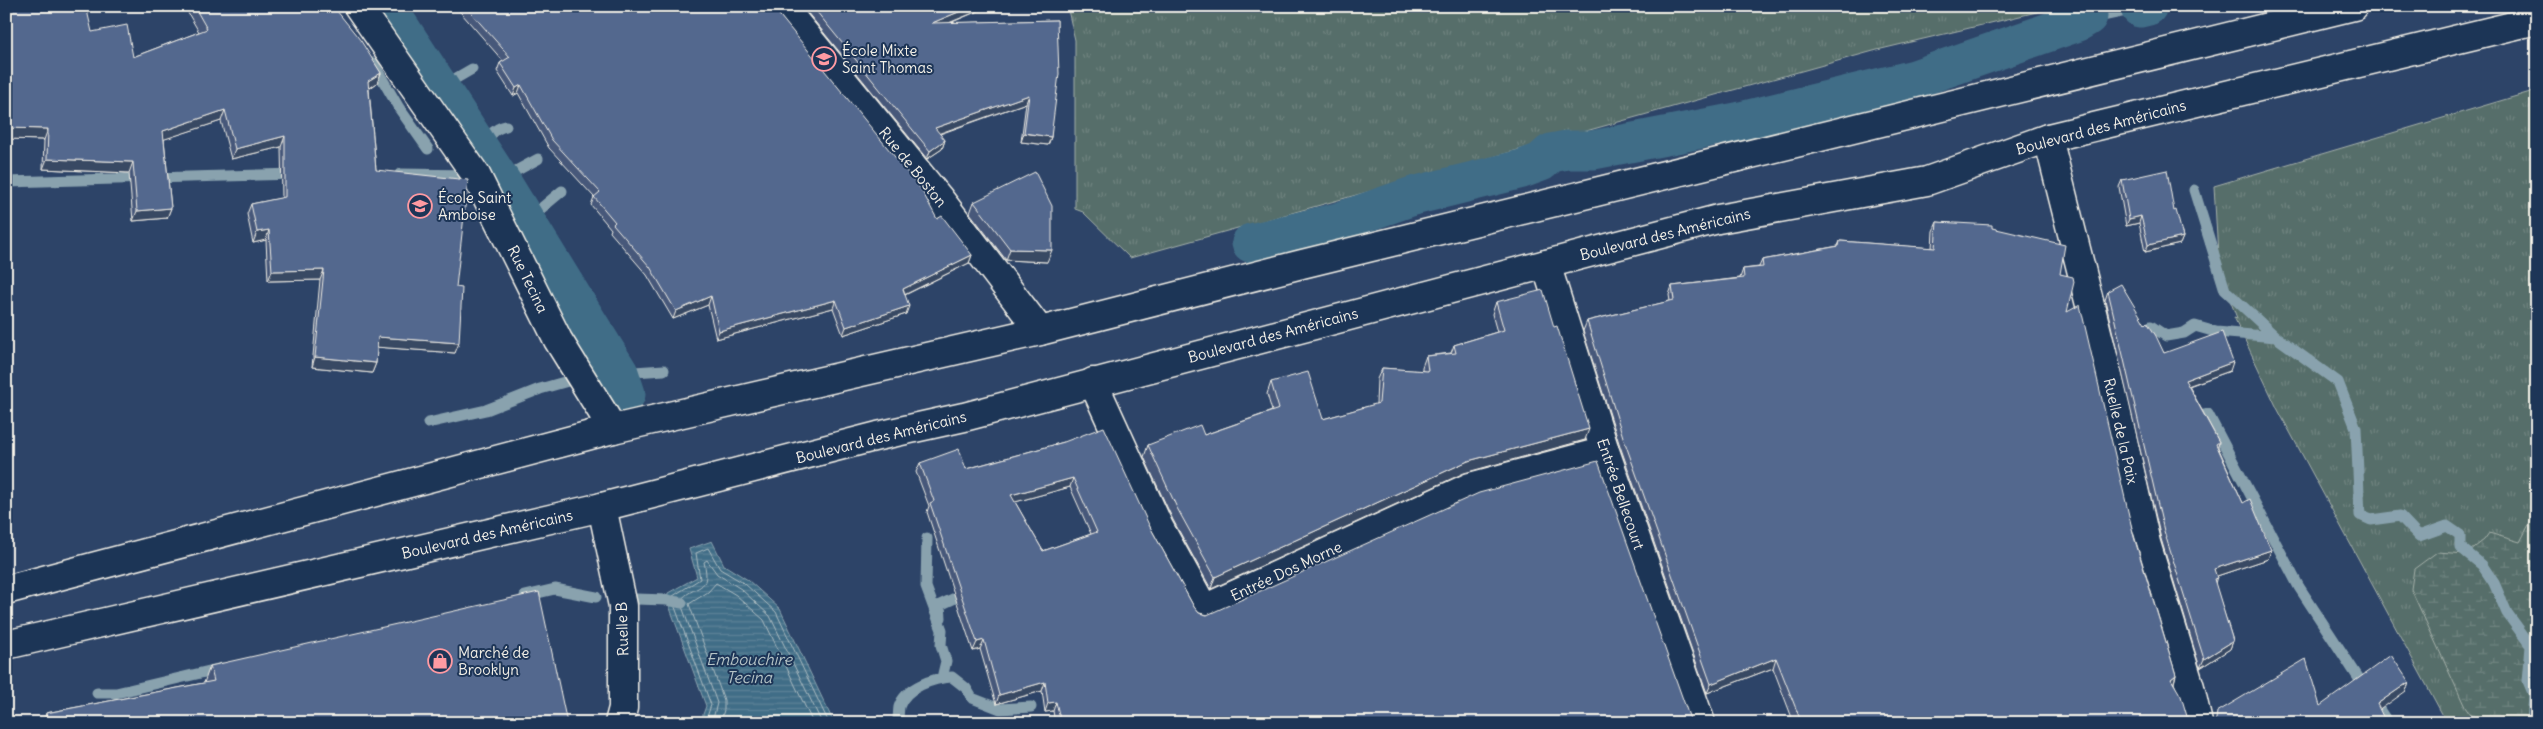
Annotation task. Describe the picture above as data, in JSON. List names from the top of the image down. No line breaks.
{"streets":{"main road":["Boulevard des Américains","Rue de Boston","Rue Tecina","Ruelle de la Paix","Entrée Bellecourt","Entrée Dos Morne","Ruelle B"]},"crossings":[["Boulevard des Américains","Ruelle de la Paix"],["Boulevard des Américains","Entrée Bellecourt"],["Boulevard des Américains","Entrée Dos Morne"],["Boulevard des Américains","Ruelle B"],["Entrée Bellecourt","Entrée Dos Morne"]],"water":["Embouchire Tecina"],"places":{"school or university":["École Mixte Saint Thomas","École Saint Amboise"],"shop":["Marché de Brooklyn"]}}
